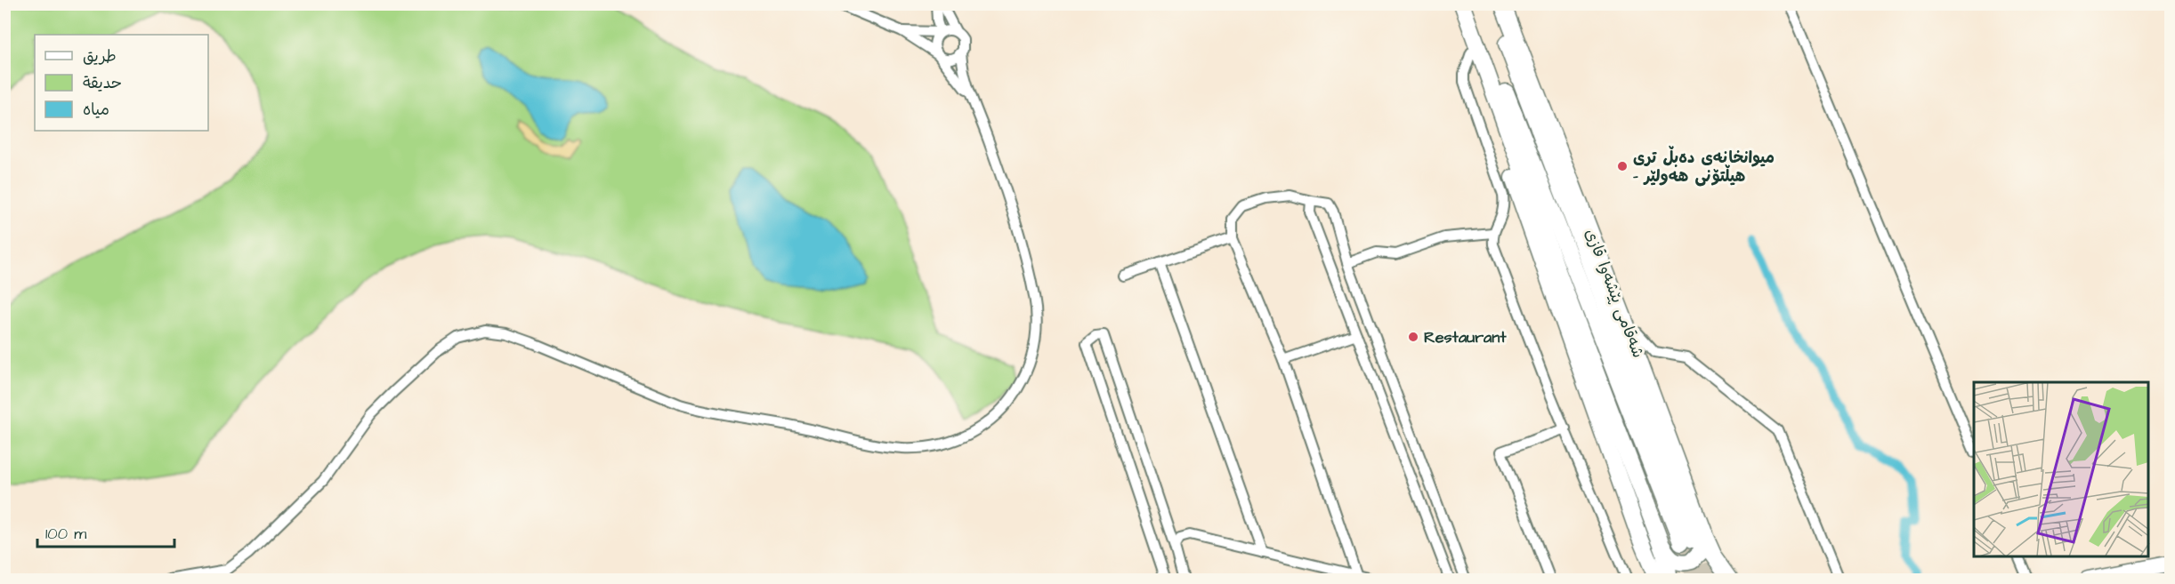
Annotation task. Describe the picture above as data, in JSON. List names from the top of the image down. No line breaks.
{"streets":{"main road":["شەقامی پێشەوا قازی"]},"places":["میوانخانەی دەبڵ تری - هیڵتۆنی هەولێر","Restaurant"],"legend":["طريق","حديقة","مياه"],"scale_bar":"100 m"}
